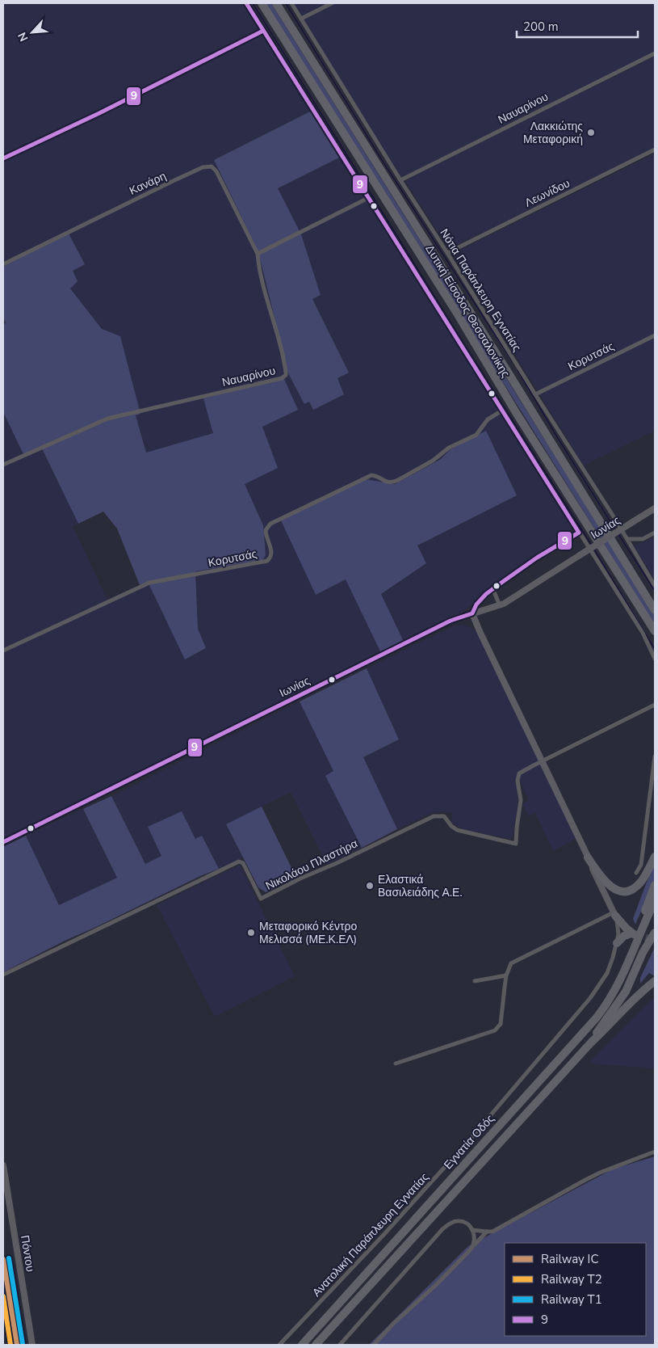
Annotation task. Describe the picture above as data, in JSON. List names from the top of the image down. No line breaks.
{"streets":{"highway":["Δυτική Είσοδος Θεσσαλονίκης","Εγνατία Οδός"],"street":["Ναυαρίνου","Κανάρη","Λεωνίδου","Νότια Παράπλευρη Εγνατίας","Κορυτσάς","Ιωνίας","Νικολάου Πλαστήρα","Ανατολική Παράπλευρη Εγνατίας","Πόντου"]},"crossings":[["Ναυαρίνου","Κανάρη"],["Ναυαρίνου","Νότια Παράπλευρη Εγνατίας"],["Λεωνίδου","Νότια Παράπλευρη Εγνατίας"],["Νότια Παράπλευρη Εγνατίας","Κορυτσάς"]],"places":["Λακκιώτης Μεταφορική","Ελαστικά Βασιλειάδης Α.Ε.","Μεταφορικό Κέντρο Μελισσά (ΜΕ.Κ.ΕΛ)"],"lines":["transit line 9","rail line T1","rail line IC","rail line T2"],"legend":["Railway IC","Railway T2","Railway T1","9"],"scale_bar":"200 m","north":"bottom left"}
